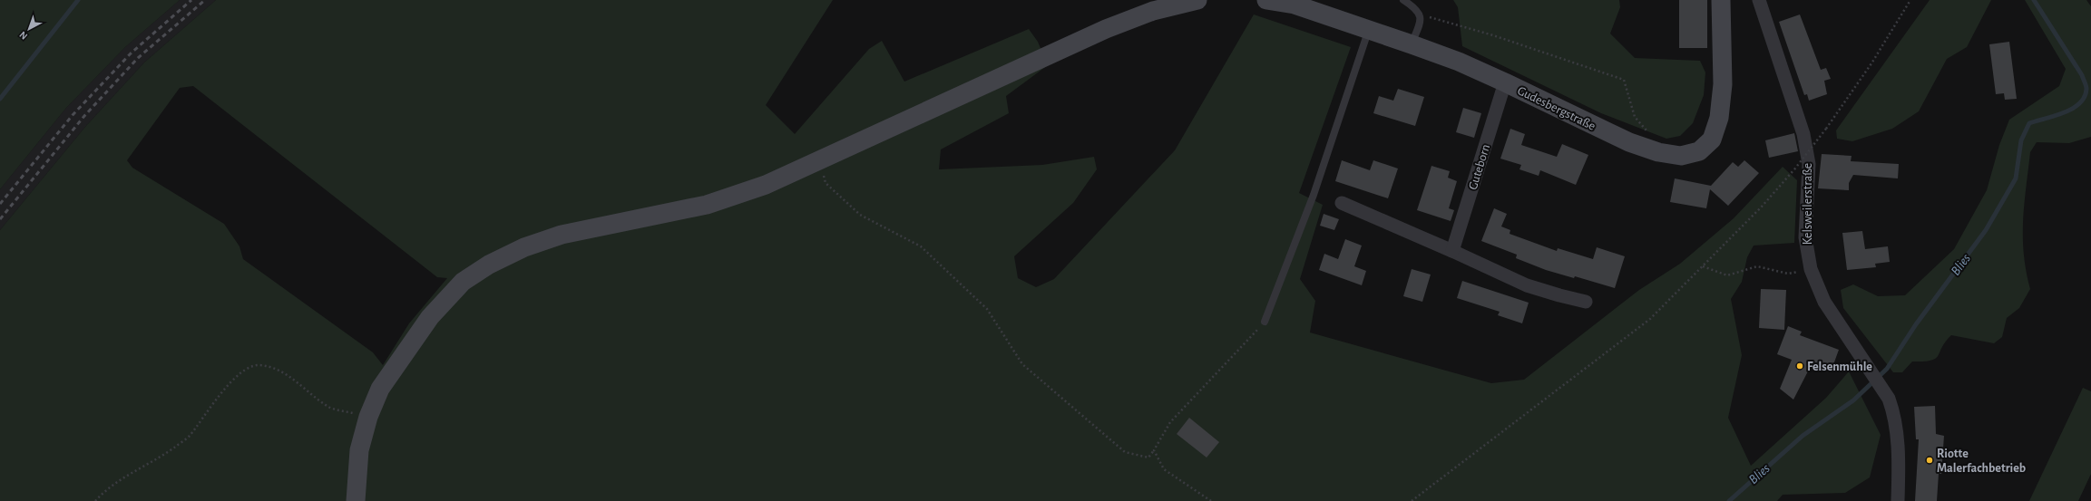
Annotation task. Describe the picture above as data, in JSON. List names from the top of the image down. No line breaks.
{"streets":{"main road":["Gudesbergstraße"],"street":["Guteborn","Kelsweilerstraße"]},"crossings":[["Gudesbergstraße","Guteborn"]],"water":["Blies"],"places":["Felsenmühle","Riotte Malerfachbetrieb"],"north":"bottom left"}
